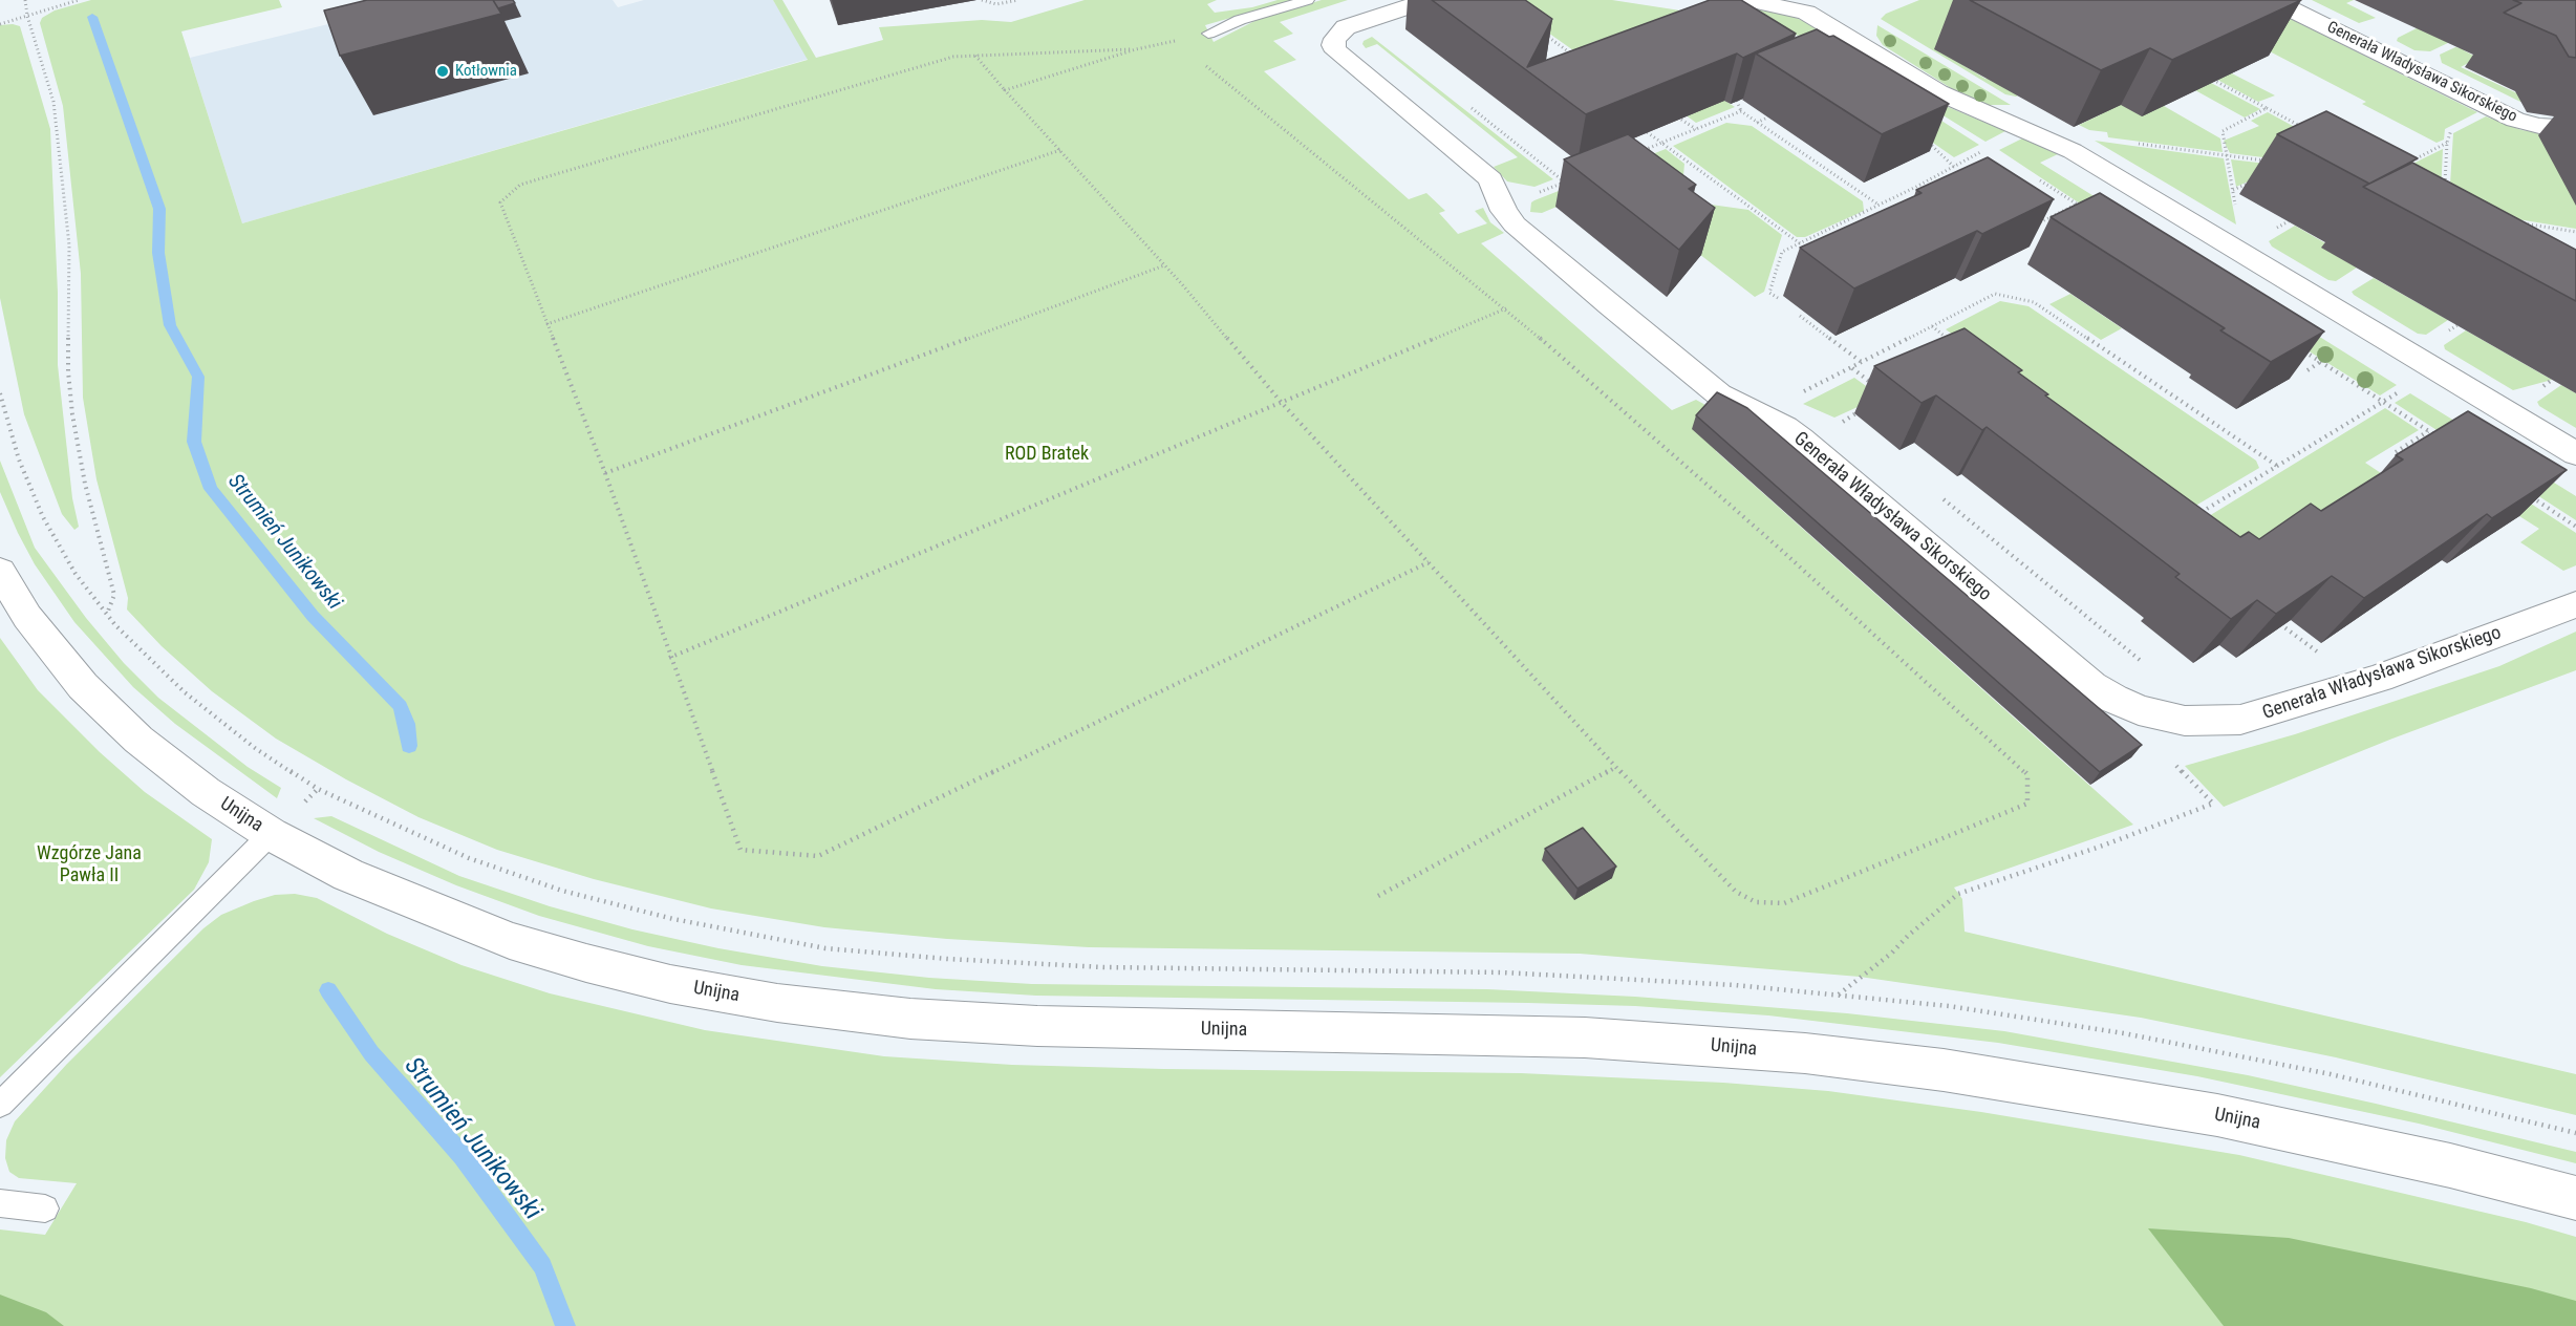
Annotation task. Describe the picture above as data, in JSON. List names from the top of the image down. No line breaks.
{"streets":{"street":["Generała Władysława Sikorskiego","Unijna"]},"water":["Strumień Junikowski"],"parks":["ROD Bratek","Wzgórze Jana Pawła II"],"places":["Kotłownia"]}
